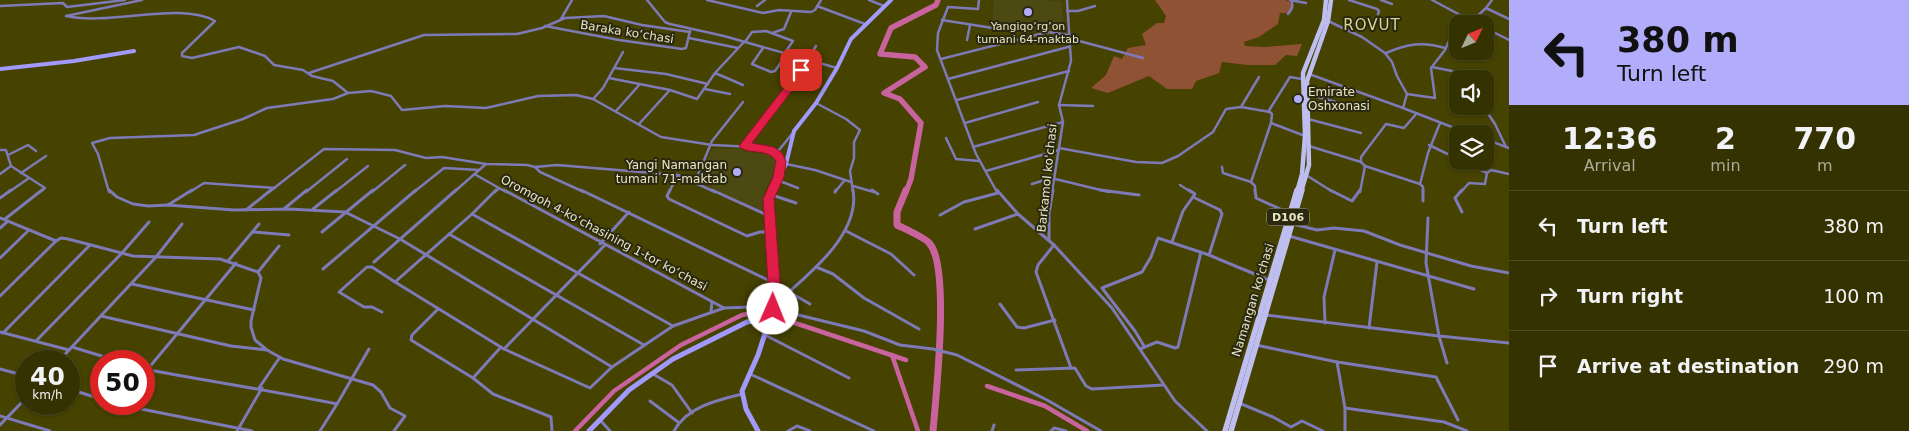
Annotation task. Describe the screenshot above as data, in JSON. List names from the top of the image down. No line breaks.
{"streets":{"main road":["D106","Namangan ko'chasi"],"street":["Baraka koʻchasi","Barkamol ko'chasi","Oromgoh 4-koʻchasining 1-tor koʻchasi"]},"districts":["ROVUT"],"places":["Yangiqo’rg’on tumani 64-maktab","Emirate Oshxonasi","Yangi Namangan tumani 71-maktab"],"north":"top right","page":{"turn":["380 m","Turn left"],"eta":["12:36","Arrival","2","min","770","m"],"list":[{"name":"Turn left","value":"380 m"},{"name":"Turn right","value":"100 m"},{"name":"Arrive at destination","value":"290 m"}],"speed":"40 km/h","limit":"50"}}
